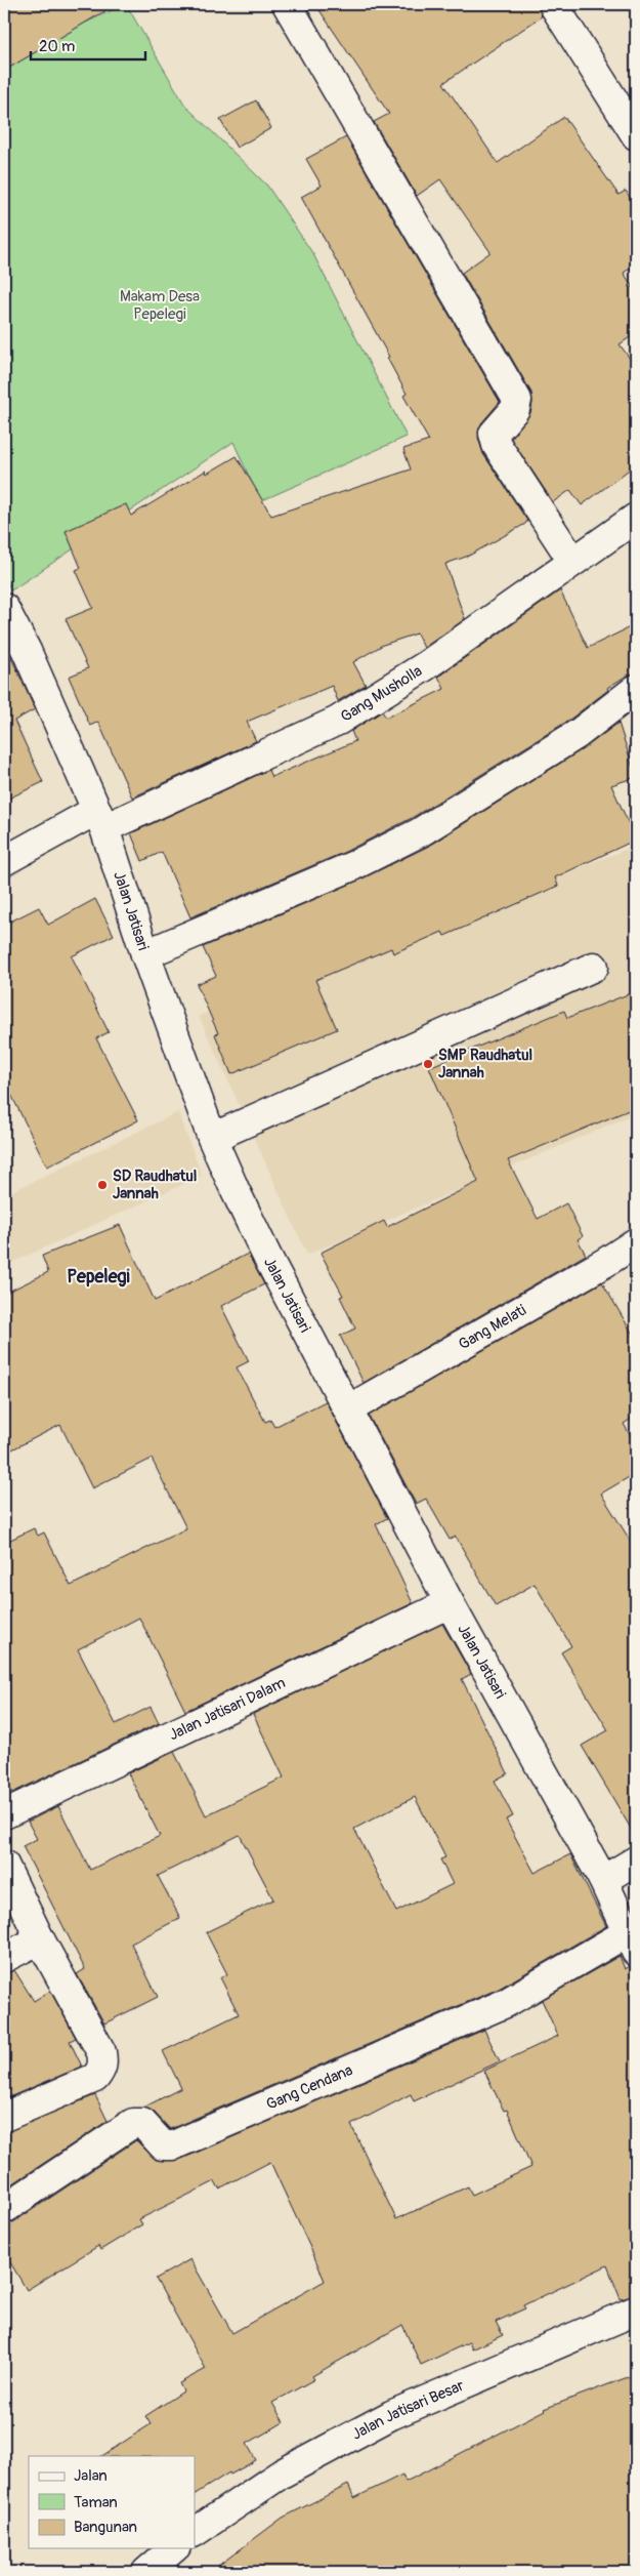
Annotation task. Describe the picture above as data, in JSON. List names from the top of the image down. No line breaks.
{"streets":{"street":["Gang Musholla","Jalan Jatisari","Gang Melati","Jalan Jatisari Dalam","Gang Cendana","Jalan Jatisari Besar"]},"crossings":[["Gang Musholla","Jalan Jatisari"],["Jalan Jatisari","Gang Melati"],["Jalan Jatisari","Jalan Jatisari Dalam"],["Jalan Jatisari","Gang Cendana"]],"districts":["Pepelegi"],"parks":["Makam Desa Pepelegi"],"places":["SMP Raudhatul Jannah","SD Raudhatul Jannah"],"legend":["Jalan","Taman","Bangunan"],"scale_bar":"20 m"}
